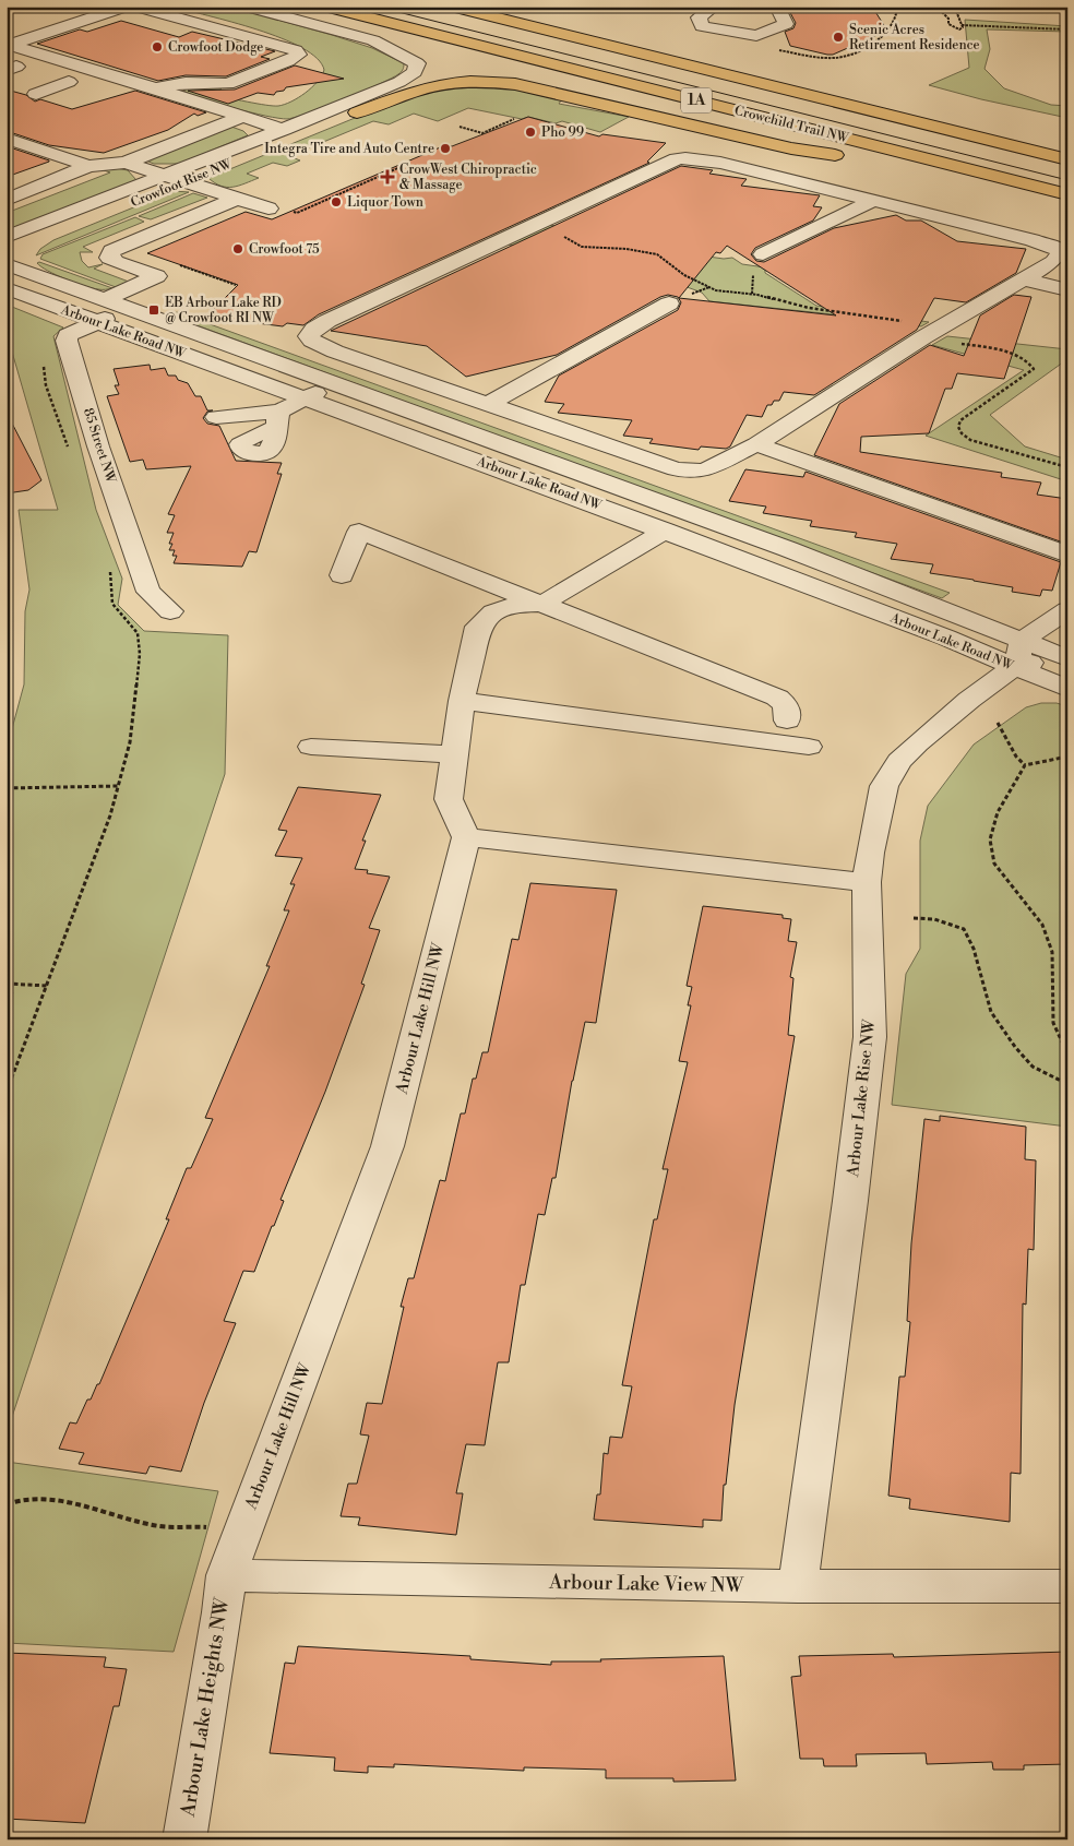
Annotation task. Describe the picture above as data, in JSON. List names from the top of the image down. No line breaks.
{"streets":{"highway":["1A","Crowchild Trail NW"],"street":["Crowfoot Rise NW","Arbour Lake Road NW","85 Street NW","Arbour Lake Hill NW","Arbour Lake Rise NW","Arbour Lake View NW","Arbour Lake Heights NW"]},"crossings":[["Crowfoot Rise NW","Arbour Lake Road NW"],["Arbour Lake Road NW","85 Street NW"],["Arbour Lake Road NW","Arbour Lake Rise NW"],["Arbour Lake Hill NW","Arbour Lake View NW"],["Arbour Lake Hill NW","Arbour Lake Heights NW"],["Arbour Lake Rise NW","Arbour Lake View NW"],["Arbour Lake View NW","Arbour Lake Heights NW"]],"places":{"other":["Scenic Acres Retirement Residence","Crowfoot Dodge","Pho 99","Integra Tire and Auto Centre","Liquor Town","Crowfoot 75"],"health":["CrowWest Chiropractic & Massage"],"transit":["EB Arbour Lake RD @ Crowfoot RI NW"]}}
